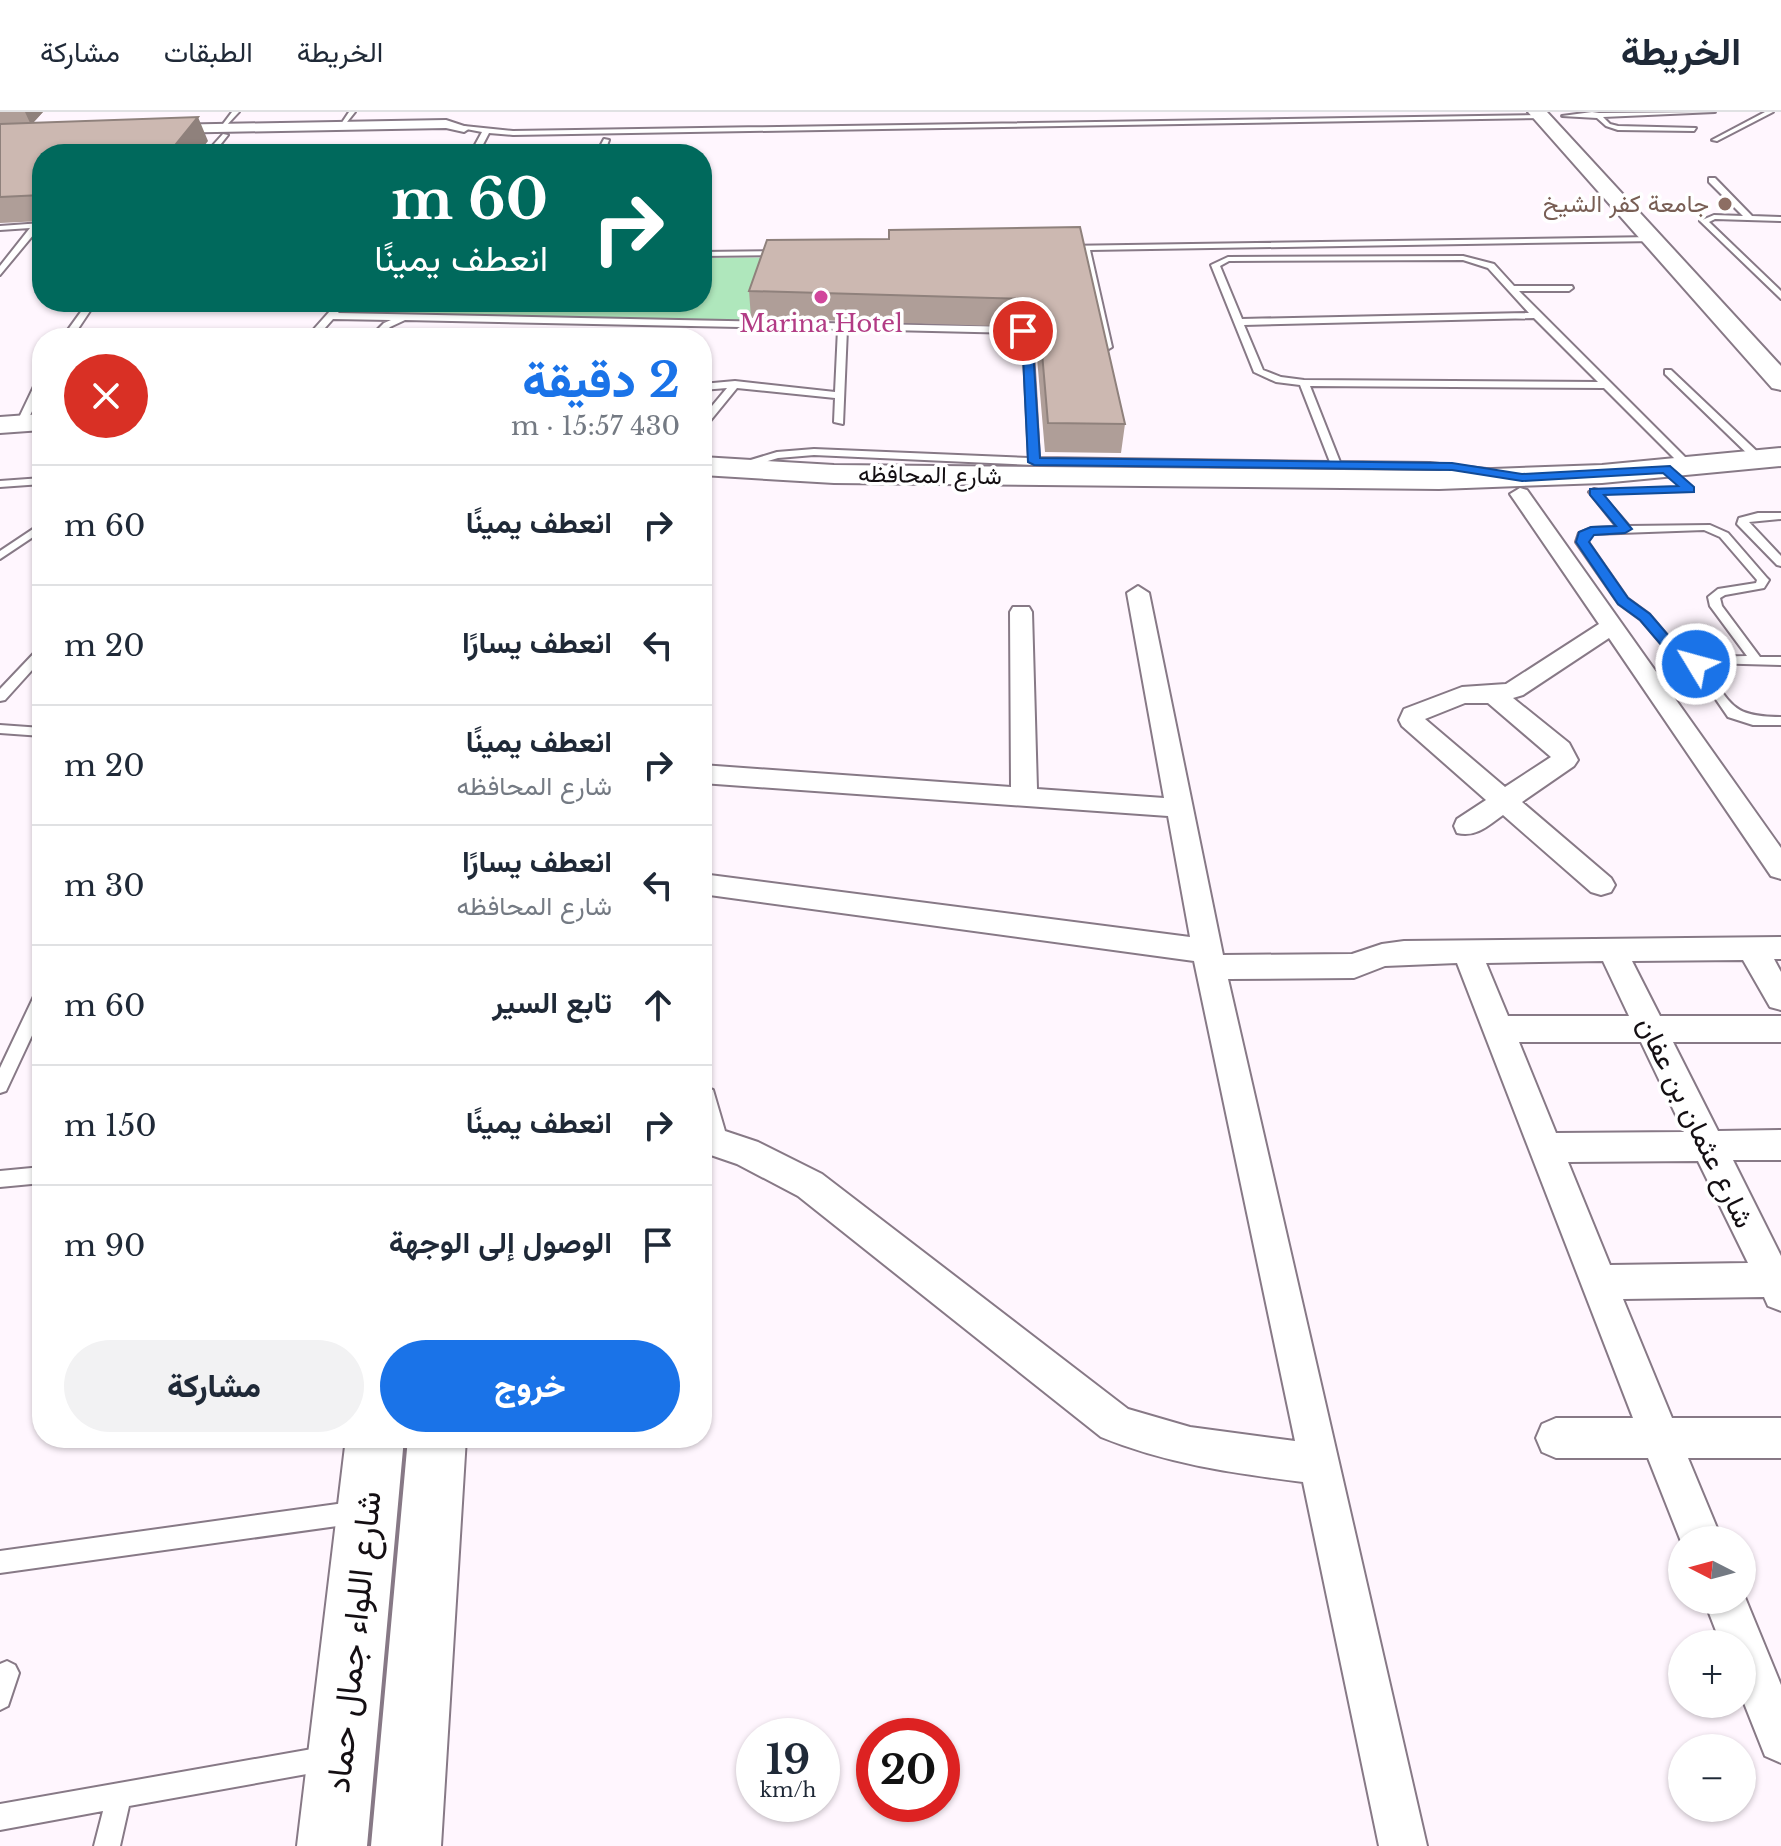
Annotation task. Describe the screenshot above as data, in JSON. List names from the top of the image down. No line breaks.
{"streets":{"main road":["شارع المحافظه","شارع اللواء جمال حماد"],"street":["شارع عثمان بن عفان"]},"places":["جامعة كفر الشيخ","Marina Hotel"],"north":"left","page":{"header":"الخريطة","nav":["الخريطة","الطبقات","مشاركة"],"turn":["60 m","انعطف يمينًا"],"heading":["2 دقيقة","430 m · 15:57"],"list":[{"name":"انعطف يمينًا","value":"60 m"},{"name":"انعطف يسارًا","value":"20 m"},{"name":"انعطف يمينًا","note":"شارع المحافظه","value":"20 m"},{"name":"انعطف يسارًا","note":"شارع المحافظه","value":"30 m"},{"name":"تابع السير","value":"60 m"},{"name":"انعطف يمينًا","value":"150 m"},{"name":"الوصول إلى الوجهة","value":"90 m"}],"buttons":["خروج","مشاركة"],"map_buttons":["+","−"],"speed":"19 km/h","limit":"20"}}
